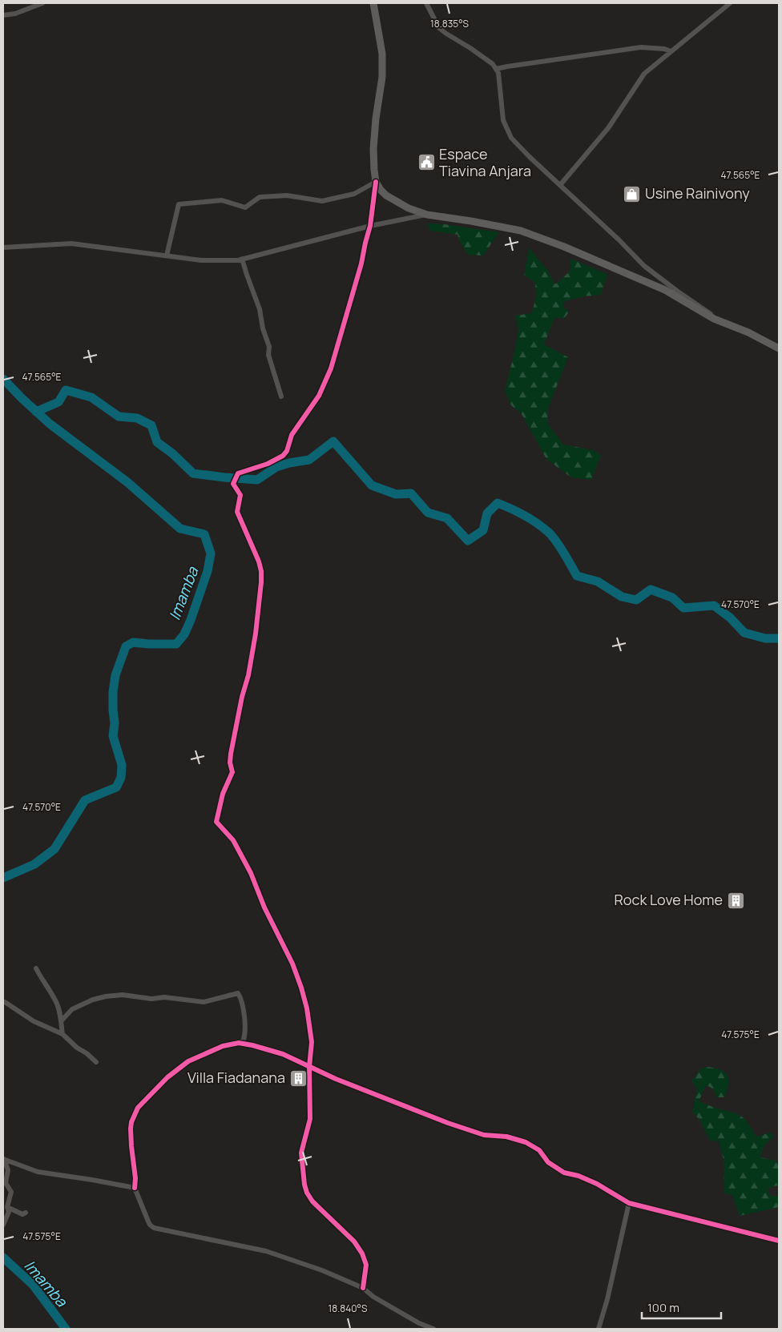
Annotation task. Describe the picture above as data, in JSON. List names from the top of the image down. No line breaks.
{"water":["Imamba"],"places":{"public building":["Espace Tiavina Anjara"],"shop":["Usine Rainivony"],"building":["Rock Love Home","Villa Fiadanana"]},"scale_bar":"100 m","coordinates":["18.835°S","47.565°E","47.570°E","47.575°E","18.840°S"]}
